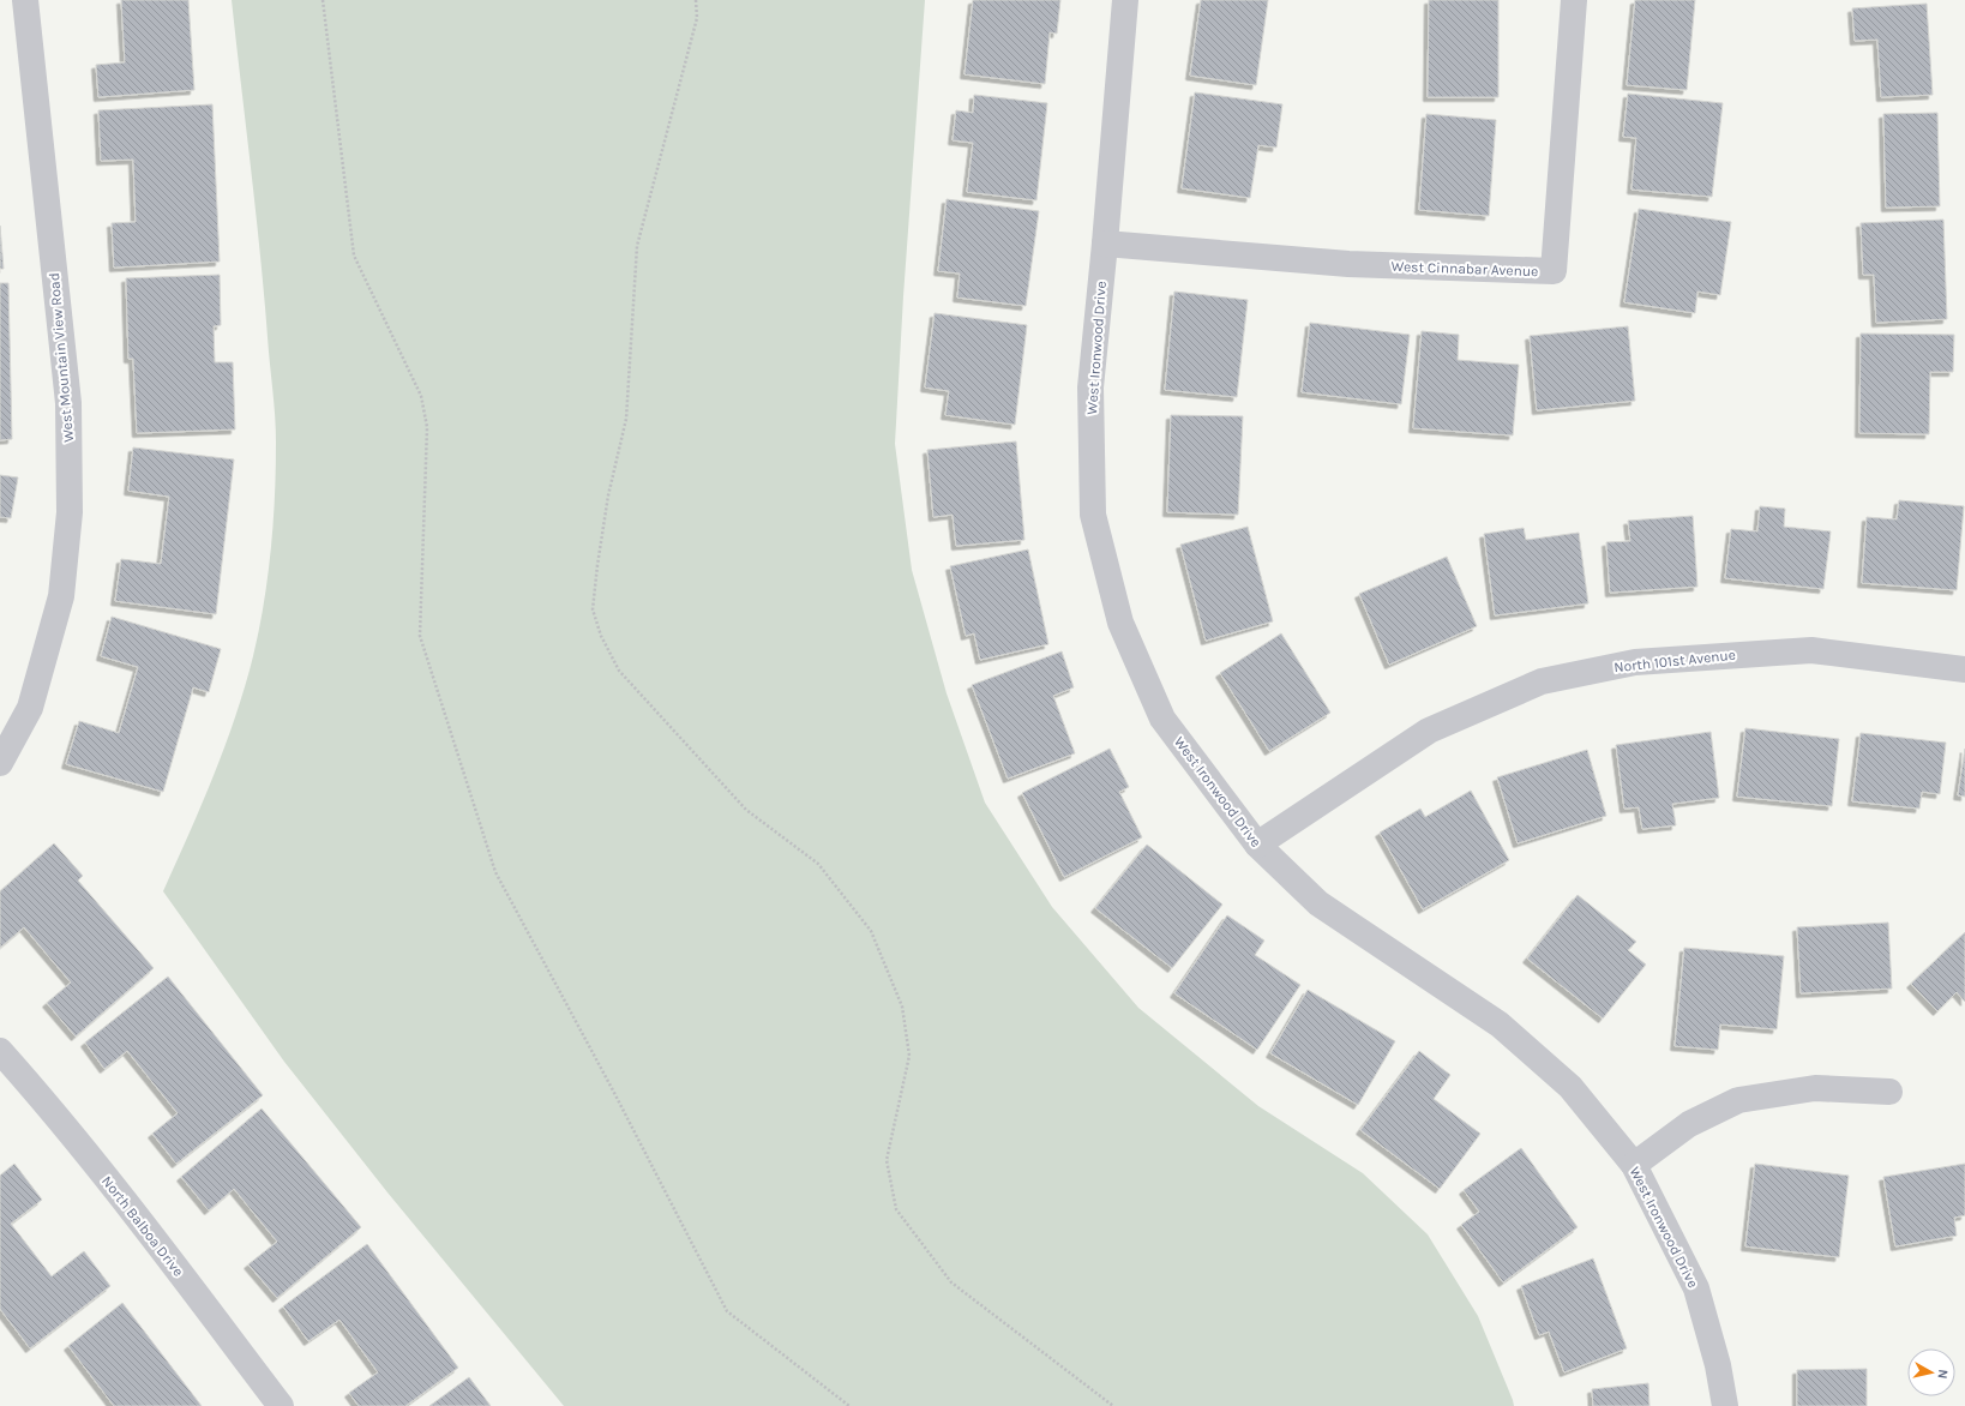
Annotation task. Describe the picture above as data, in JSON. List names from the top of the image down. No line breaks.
{"streets":{"street":["West Cinnabar Avenue","West Ironwood Drive","West Mountain View Road","North 101st Avenue","North Balboa Drive"]},"crossings":[["West Cinnabar Avenue","West Ironwood Drive"],["West Ironwood Drive","North 101st Avenue"]],"north":"right"}
